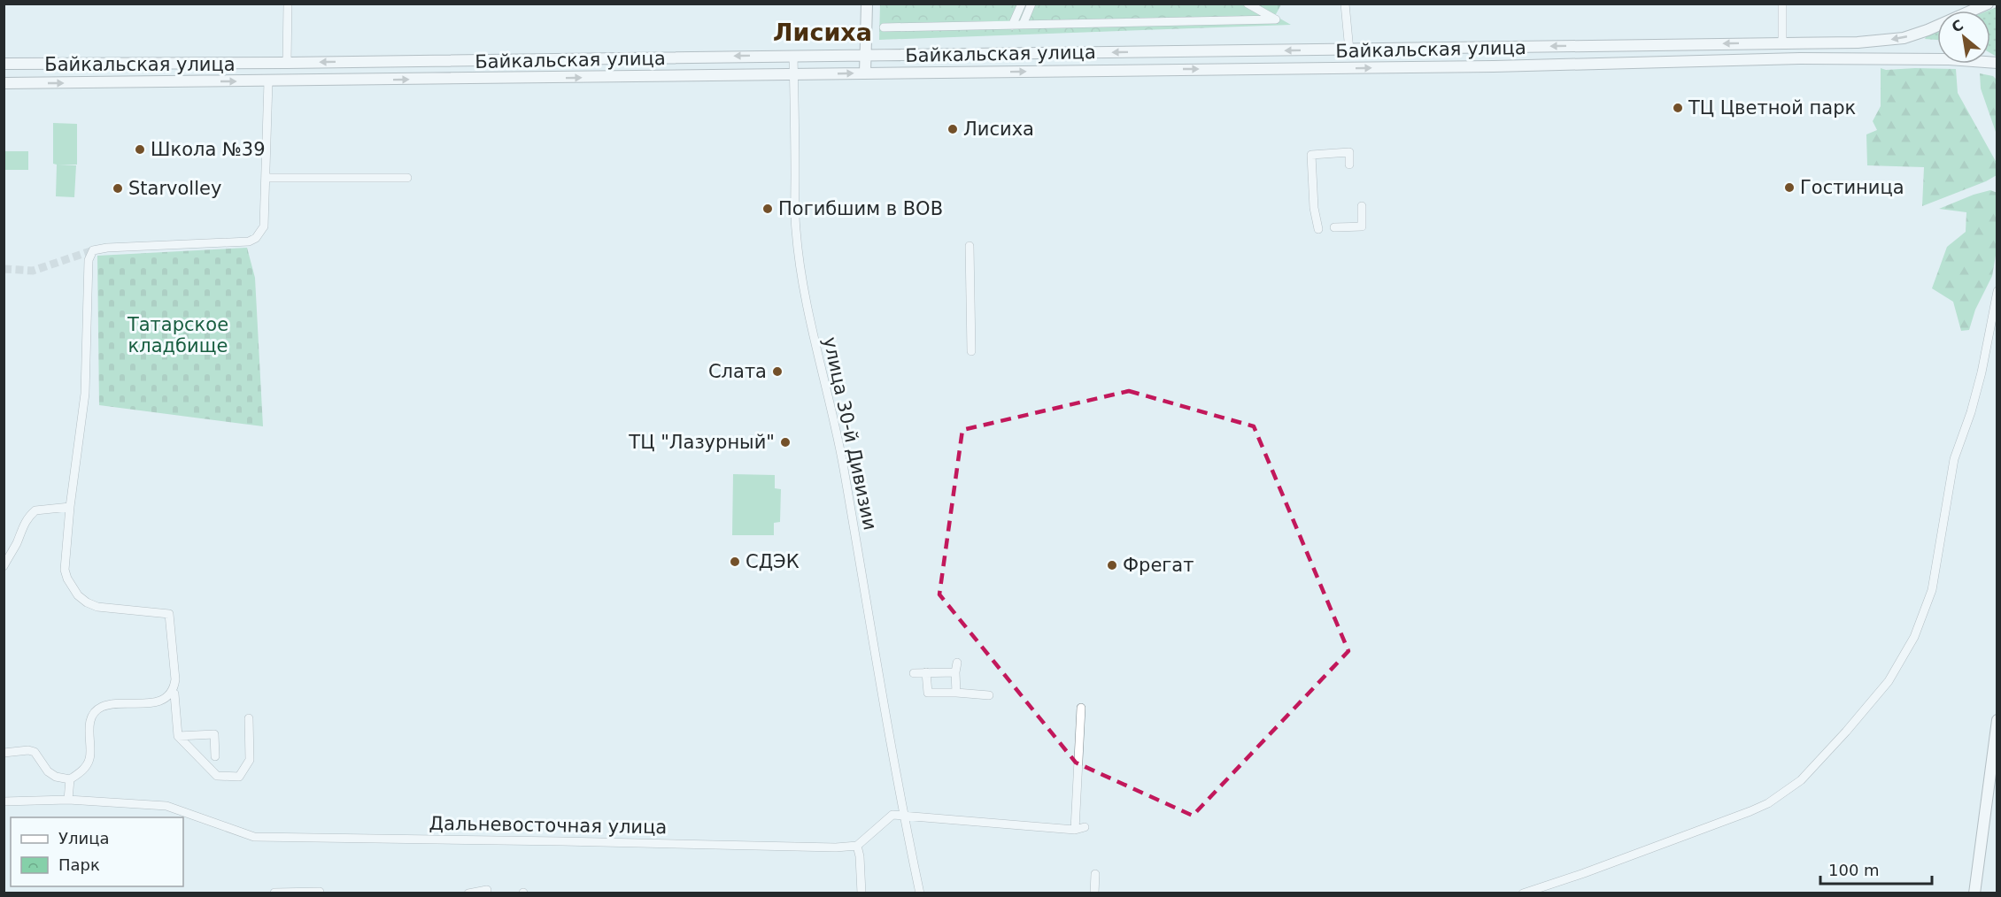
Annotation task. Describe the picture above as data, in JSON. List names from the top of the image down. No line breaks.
{"streets":{"main road":["Байкальская улица"],"street":["улица 30-й Дивизии","Дальневосточная улица"]},"crossings":[["Байкальская улица","улица 30-й Дивизии"]],"districts":["Лисиха"],"parks":["Татарское кладбище"],"places":["ТЦ Цветной парк","Лисиха","Школа №39","Гостиница","Starvolley","Погибшим в ВОВ","Слата","ТЦ \"Лазурный\"","СДЭК","Фрегат"],"legend":["Улица","Парк"],"scale_bar":"100 m","north":"top left"}
